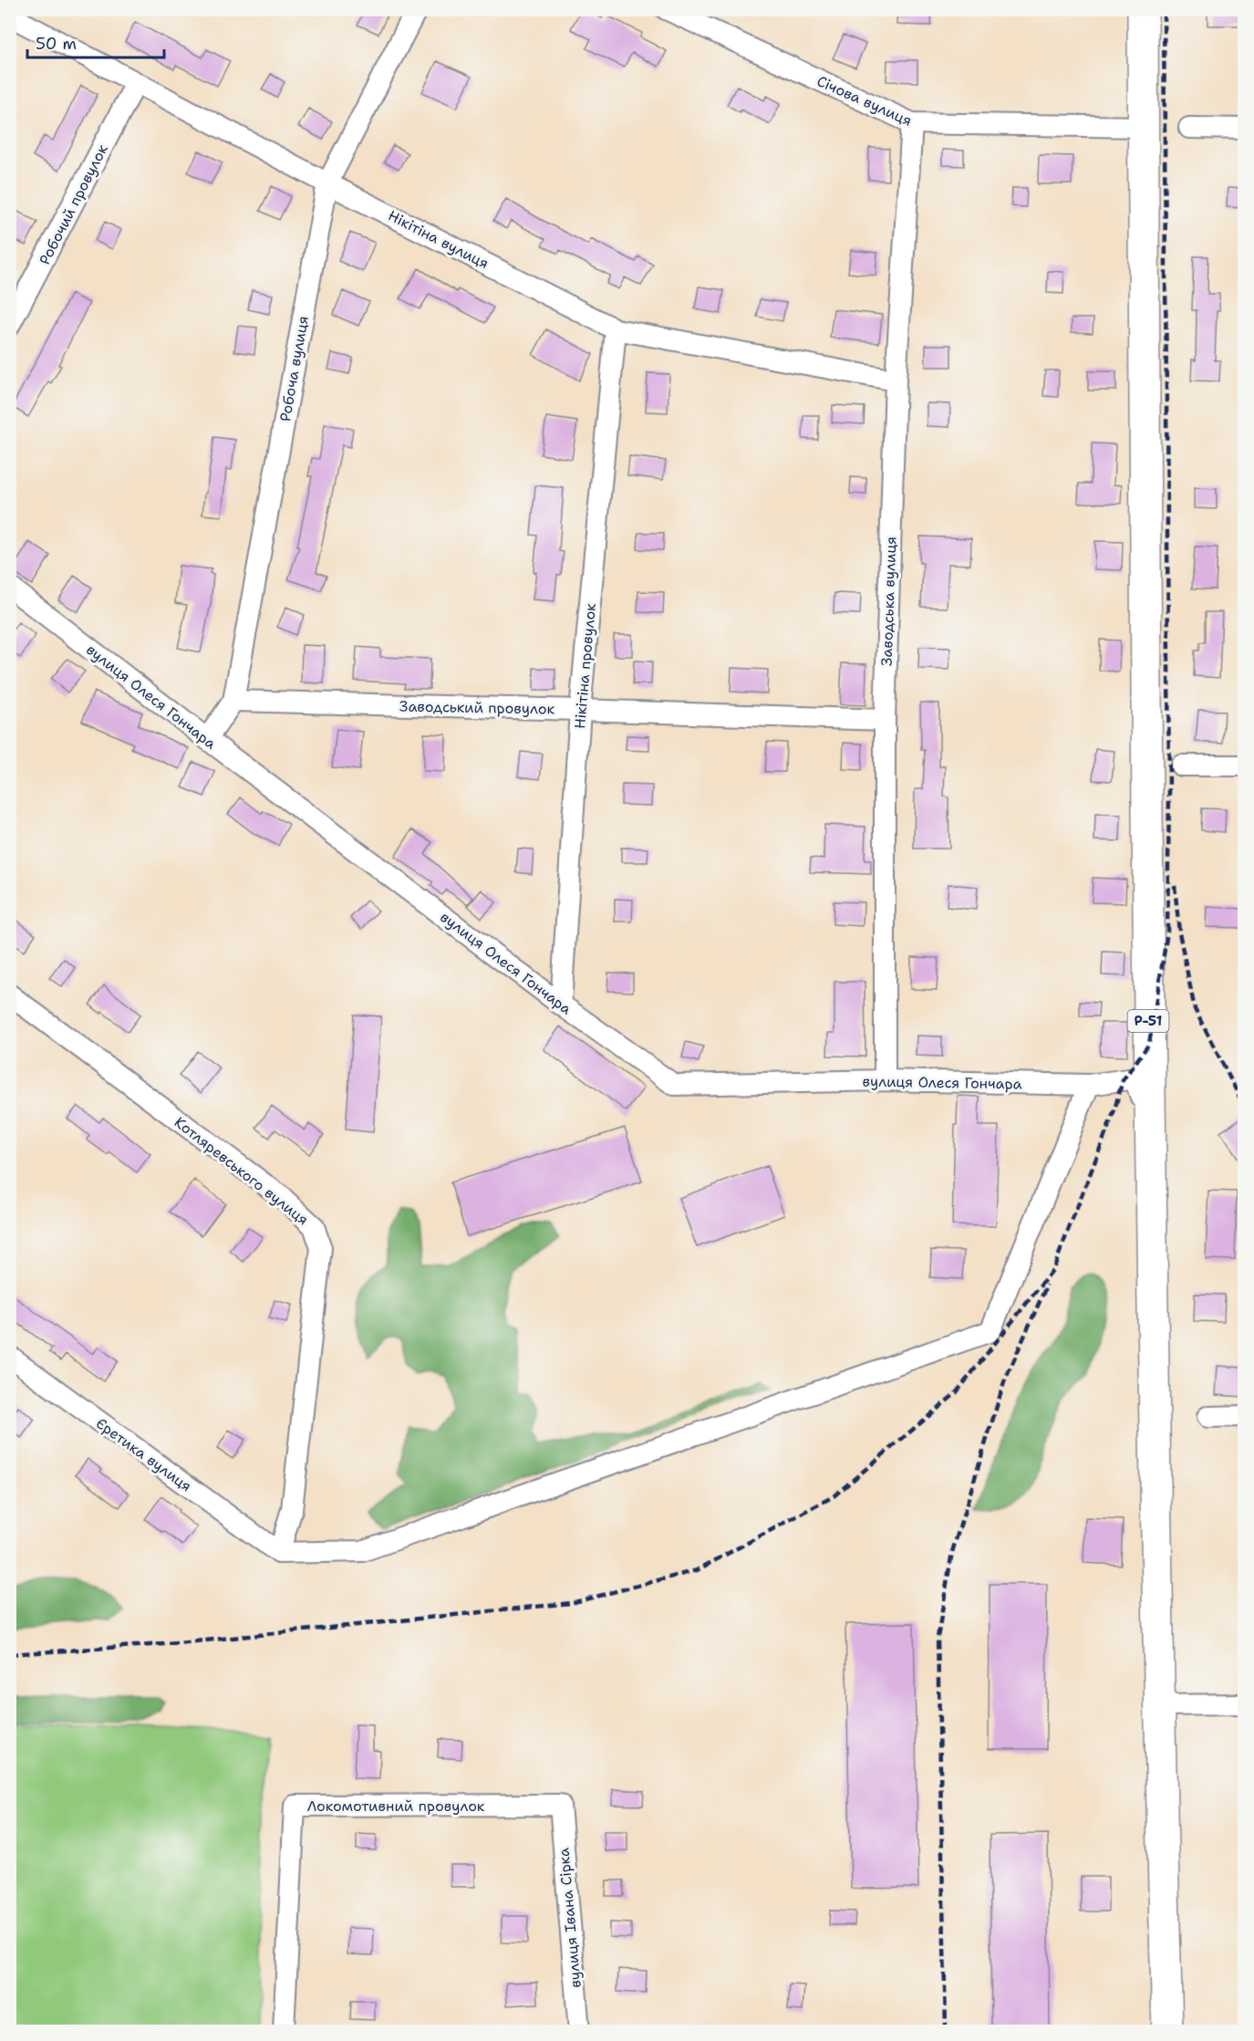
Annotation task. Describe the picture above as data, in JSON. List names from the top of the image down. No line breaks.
{"streets":{"main road":["Р-51"],"street":["Січова вулиця","Робочий провулок","Нікітіна вулиця","Робоча вулиця","Заводська вулиця","Нікітіна провулок","вулиця Олеся Гончара","Заводський провулок","Котляревського вулиця","Єретика вулиця","Локомотивний провулок","вулиця Івана Сірка"]},"crossings":[["Січова вулиця","Заводська вулиця"],["Січова вулиця","Р-51"],["Робочий провулок","Нікітіна вулиця"],["Нікітіна вулиця","Робоча вулиця"],["Нікітіна вулиця","Заводська вулиця"],["Нікітіна вулиця","Нікітіна провулок"],["Робоча вулиця","вулиця Олеся Гончара"],["Робоча вулиця","Заводський провулок"],["Заводська вулиця","вулиця Олеся Гончара"],["Заводська вулиця","Заводський провулок"],["Нікітіна провулок","вулиця Олеся Гончара"],["Нікітіна провулок","Заводський провулок"],["Котляревського вулиця","Єретика вулиця"],["Локомотивний провулок","вулиця Івана Сірка"]],"scale_bar":"50 m"}
